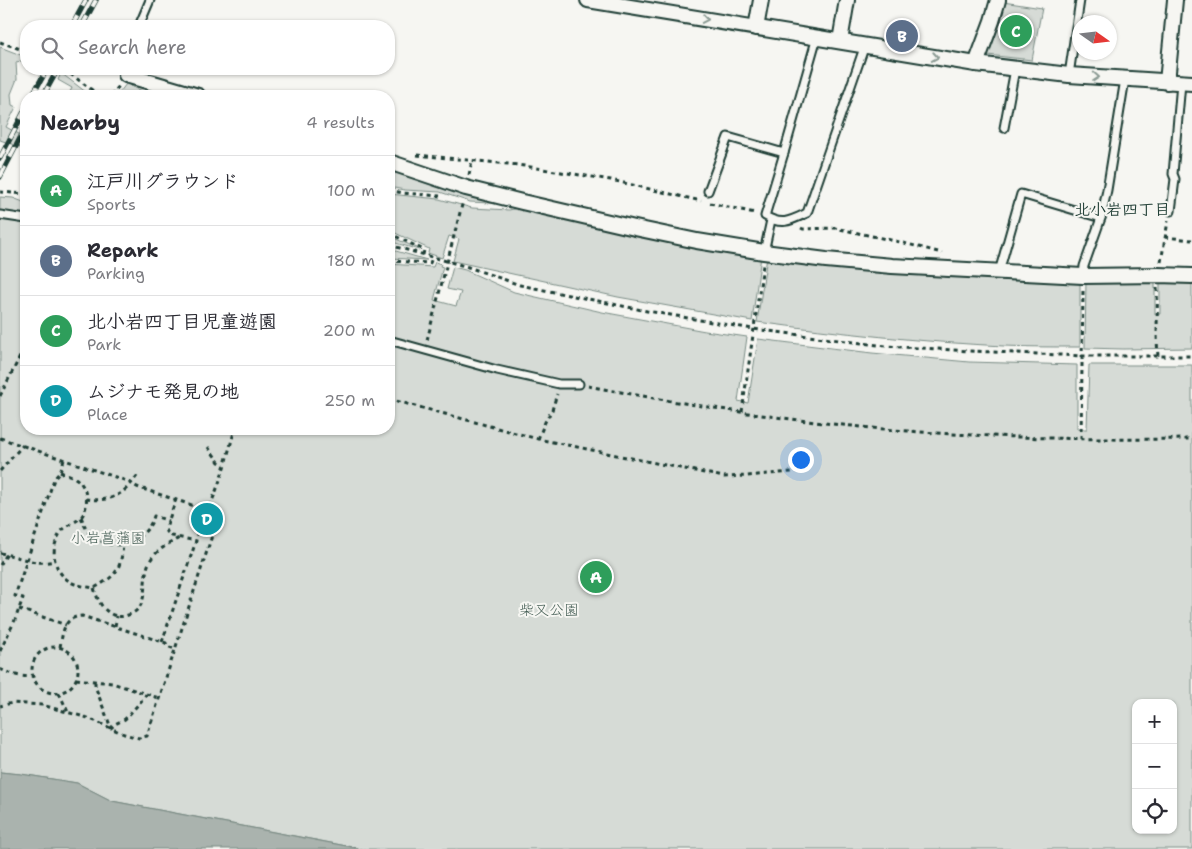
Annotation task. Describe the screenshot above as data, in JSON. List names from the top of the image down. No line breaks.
{"districts":["北小岩四丁目"],"parks":["小岩菖蒲園","柴又公園"],"north":"right","page":{"pins":["C","B","D","A"],"search":"Search here","heading":["Nearby","4 results"],"list":[{"mark":"A","name":"江戸川グラウンド","note":"Sports","value":"100 m"},{"mark":"B","name":"Repark","note":"Parking","value":"180 m"},{"mark":"C","name":"北小岩四丁目児童遊園","note":"Park","value":"200 m"},{"mark":"D","name":"ムジナモ発見の地","note":"Place","value":"250 m"}],"map_buttons":["+","−"]}}
